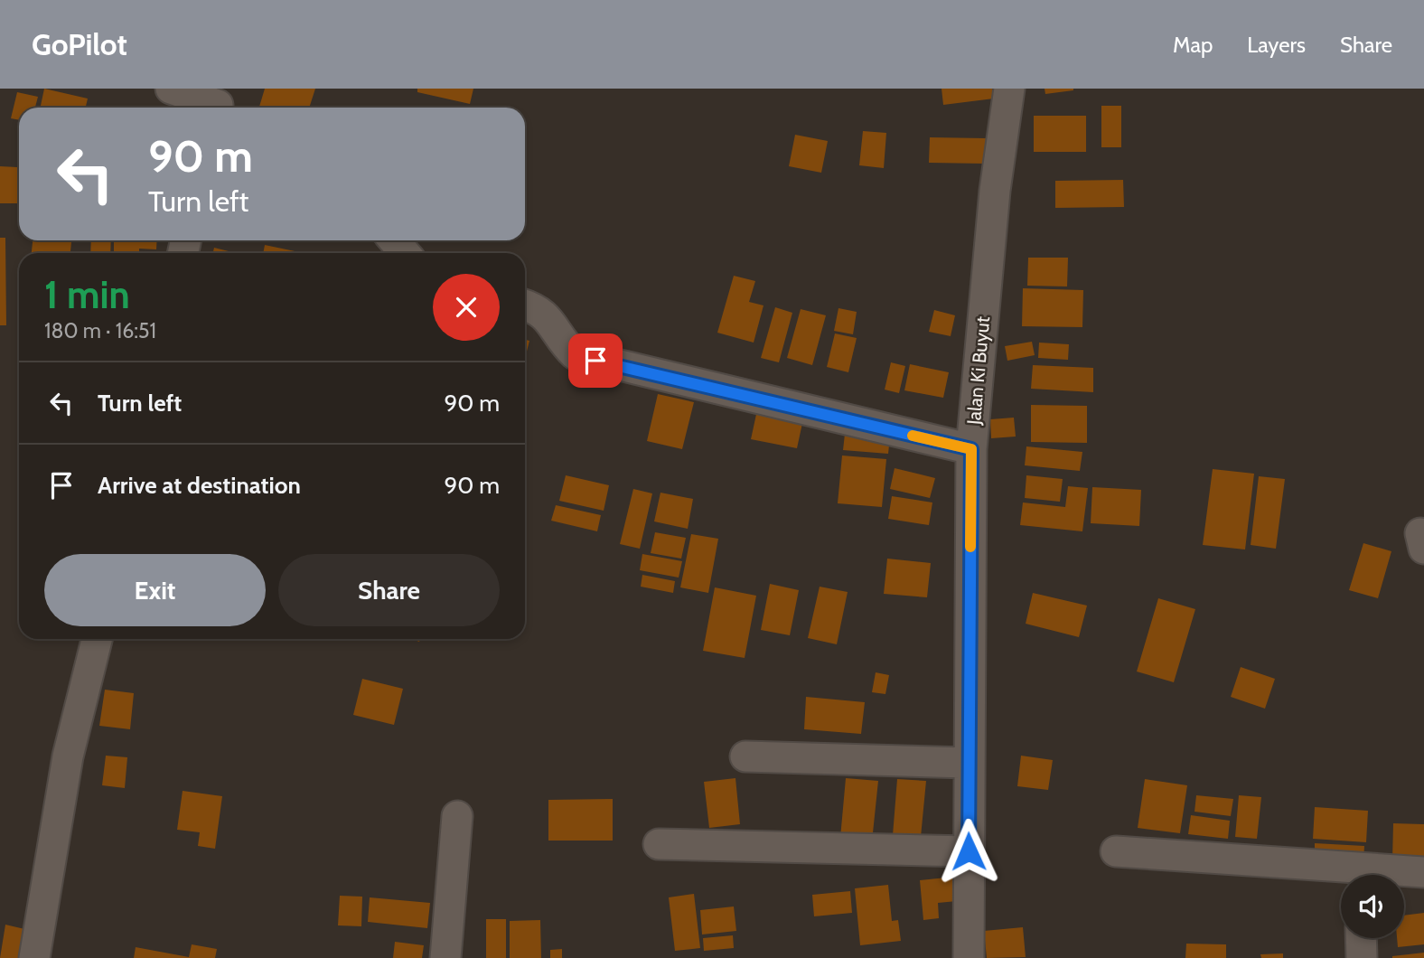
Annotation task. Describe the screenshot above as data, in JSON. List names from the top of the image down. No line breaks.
{"streets":{"street":["Jalan Ki Buyut"]},"page":{"header":"GoPilot","nav":["Map","Layers","Share"],"turn":["90 m","Turn left"],"heading":["1 min","180 m · 16:51"],"list":[{"name":"Turn left","value":"90 m"},{"name":"Arrive at destination","value":"90 m"}],"buttons":["Exit","Share"]}}
